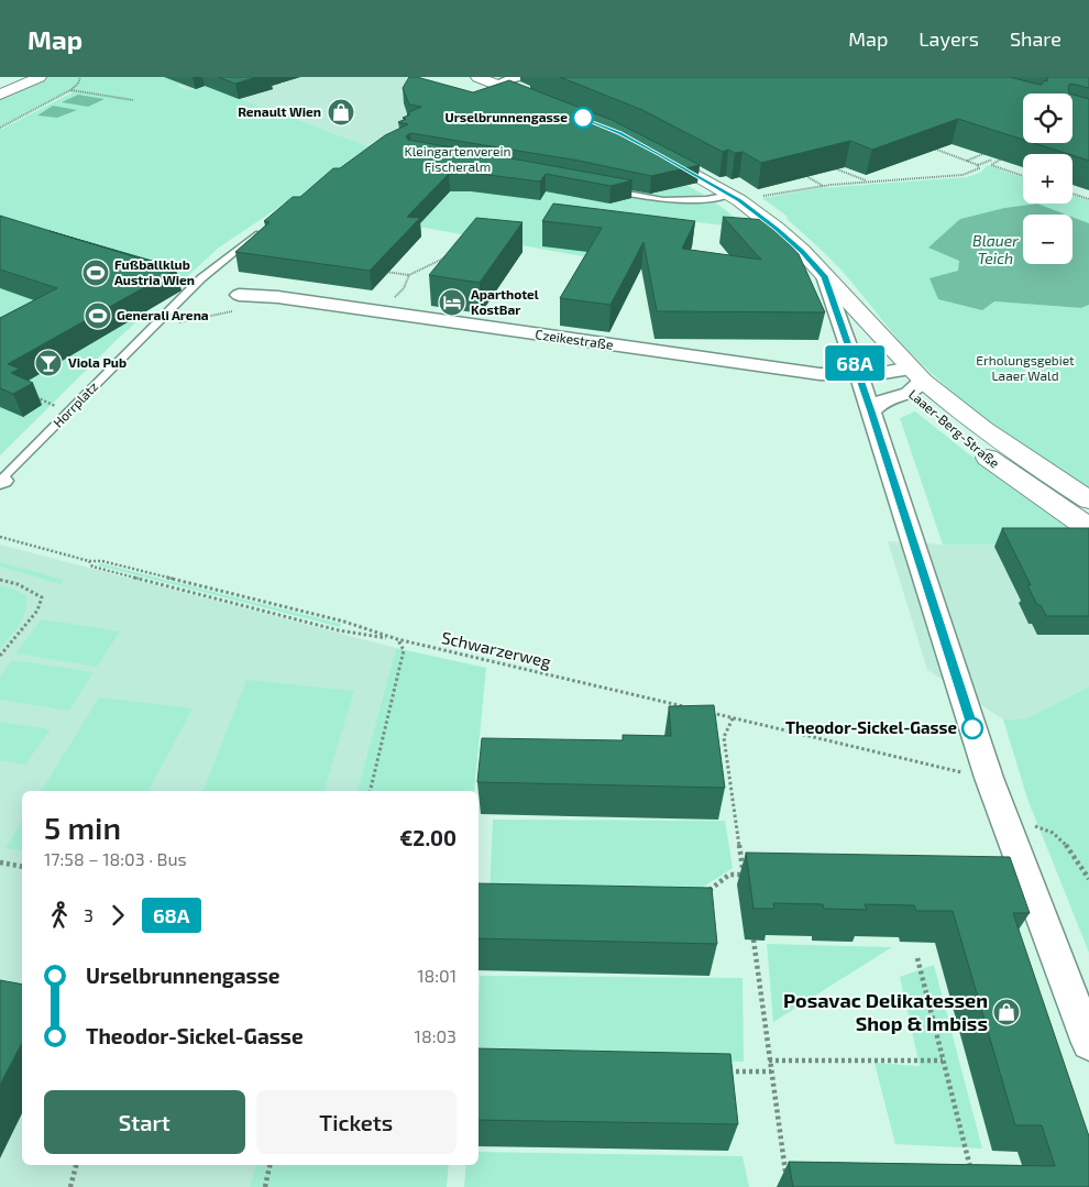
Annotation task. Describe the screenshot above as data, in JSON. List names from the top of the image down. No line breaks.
{"streets":{"main road":["Laaer-Berg-Straße"],"street":["Czeikestraße"],"lane":["Horrplatz"],"path":["Schwarzerweg"]},"crossings":[["Czeikestraße","Laaer-Berg-Straße"]],"water":["Blauer Teich"],"parks":["Kleingartenverein Fischeralm","Erholungsgebiet Laaer Wald"],"places":{"shop":["Renault Wien","Posavac Delikatessen Shop & Imbiss"],"other":["Urselbrunnengasse","Theodor-Sickel-Gasse"],"sports":["Fußballklub Austria Wien","Generali Arena"],"hotel":["Aparthotel KostBar"],"bar":["Viola Pub"]},"lines":["bus line 68A"],"page":{"header":"Map","nav":["Map","Layers","Share"],"on_map":"68A","map_buttons":["+","−"],"heading":["5 min","17:58 – 18:03 · Bus","€2.00"],"legs":["3","68A"],"list":[{"name":"Urselbrunnengasse","value":"18:01"},{"name":"Theodor-Sickel-Gasse","value":"18:03"}],"buttons":["Start","Tickets"]}}
